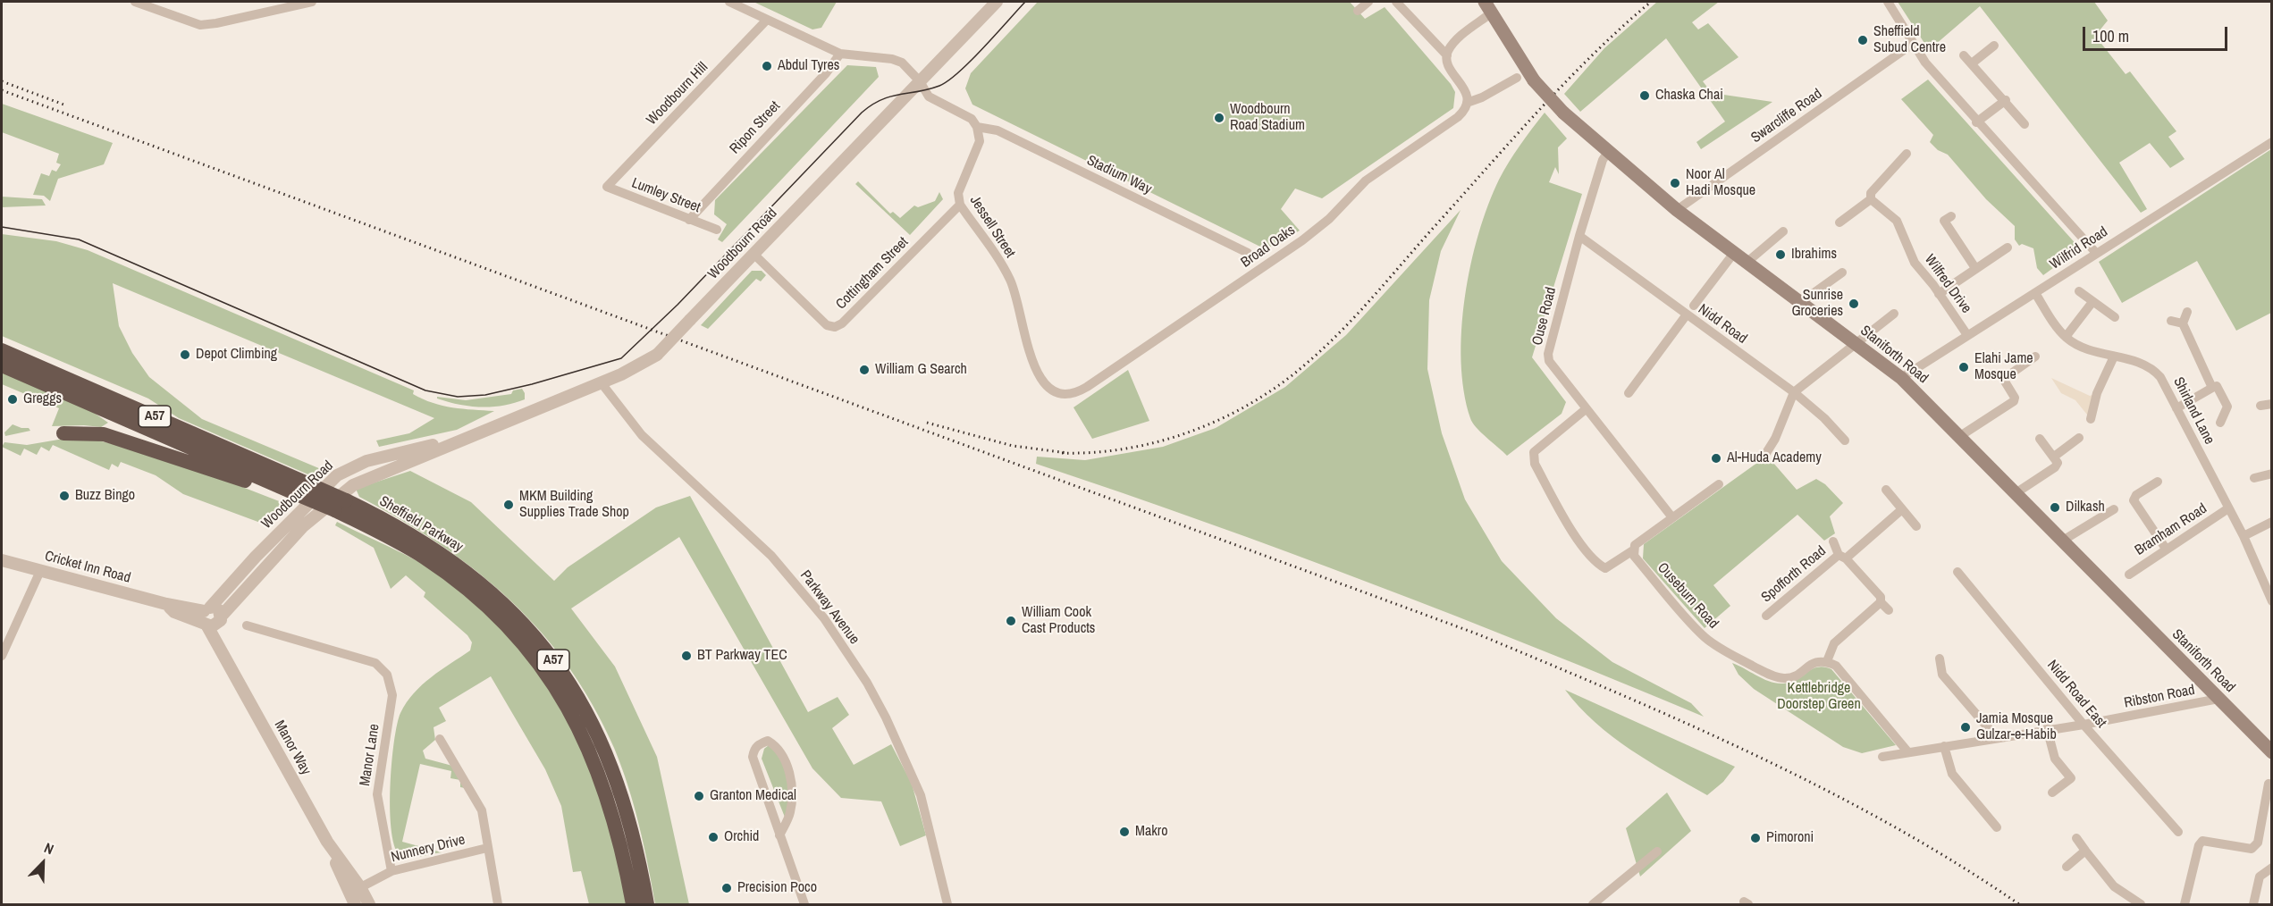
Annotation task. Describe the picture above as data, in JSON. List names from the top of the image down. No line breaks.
{"streets":{"highway":["A57","Sheffield Parkway"],"main road":["Staniforth Road"],"street":["Woodbourn Hill","Swarcliffe Road","Ripon Street","Stadium Way","Lumley Street","Jessell Street","Woodbourn Road","Broad Oaks","Wilfrid Road","Cottingham Street","Wilfred Drive","Ouse Road","Nidd Road","Shirland Lane","Bramham Road","Cricket Inn Road","Spofforth Road","Ouseburn Road","Parkway Avenue","Nidd Road East","Ribston Road","Manor Way","Manor Lane","Nunnery Drive"]},"crossings":[["Woodbourn Hill","Lumley Street"],["Swarcliffe Road","Staniforth Road"],["Ripon Street","Lumley Street"],["Stadium Way","Jessell Street"],["Jessell Street","Broad Oaks"],["Jessell Street","Cottingham Street"],["Woodbourn Road","Cottingham Street"],["Woodbourn Road","Cricket Inn Road"],["Woodbourn Road","Parkway Avenue"],["Woodbourn Road","Manor Way"],["Wilfrid Road","Wilfred Drive"],["Wilfrid Road","Staniforth Road"],["Wilfrid Road","Shirland Lane"],["Ouse Road","Nidd Road"],["Ouse Road","Staniforth Road"],["Staniforth Road","Ribston Road"],["Shirland Lane","Bramham Road"],["Cricket Inn Road","Manor Way"],["Nidd Road East","Ribston Road"],["Manor Way","Nunnery Drive"],["Manor Lane","Nunnery Drive"]],"parks":["Kettlebridge Doorstep Green"],"places":["Sheffield Subud Centre","Abdul Tyres","Chaska Chai","Woodbourn Road Stadium","Noor Al Hadi Mosque","Ibrahims","Sunrise Groceries","Depot Climbing","Elahi Jame Mosque","William G Search","Greggs","Al-Huda Academy","Buzz Bingo","MKM Building Supplies Trade Shop","Dilkash","William Cook Cast Products","BT Parkway TEC","Jamia Mosque Gulzar-e-Habib","Granton Medical","Makro","Orchid","Pimoroni","Precision Poco"],"scale_bar":"100 m","north":"top right"}
